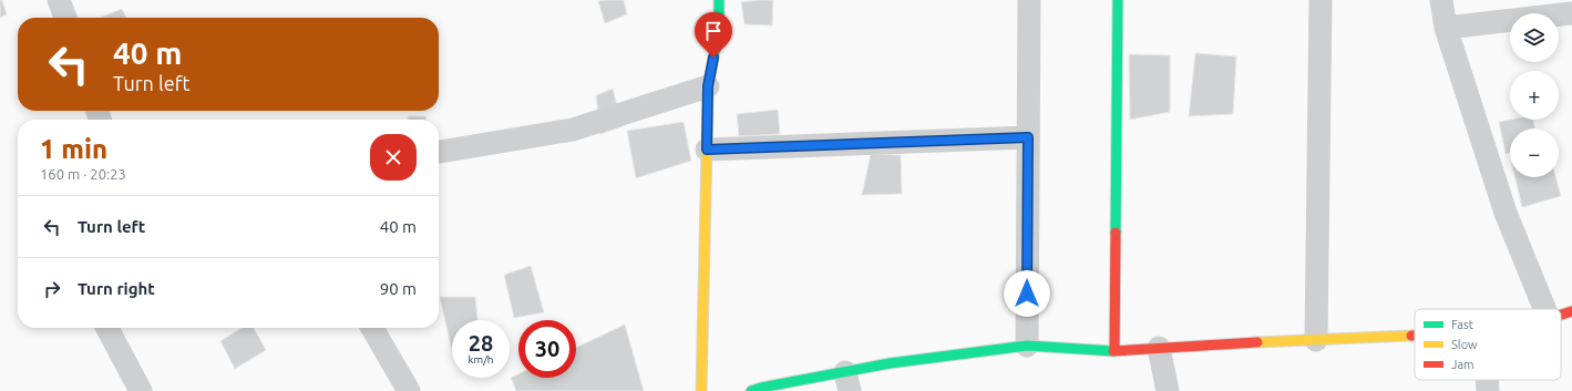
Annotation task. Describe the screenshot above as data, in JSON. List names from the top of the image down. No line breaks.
{"legend":["Fast","Slow","Jam"],"page":{"map_buttons":["+","−"],"turn":["40 m","Turn left"],"heading":["1 min","160 m · 20:23"],"list":[{"name":"Turn left","value":"40 m"},{"name":"Turn right","value":"90 m"}],"speed":"28 km/h","limit":"30"}}
